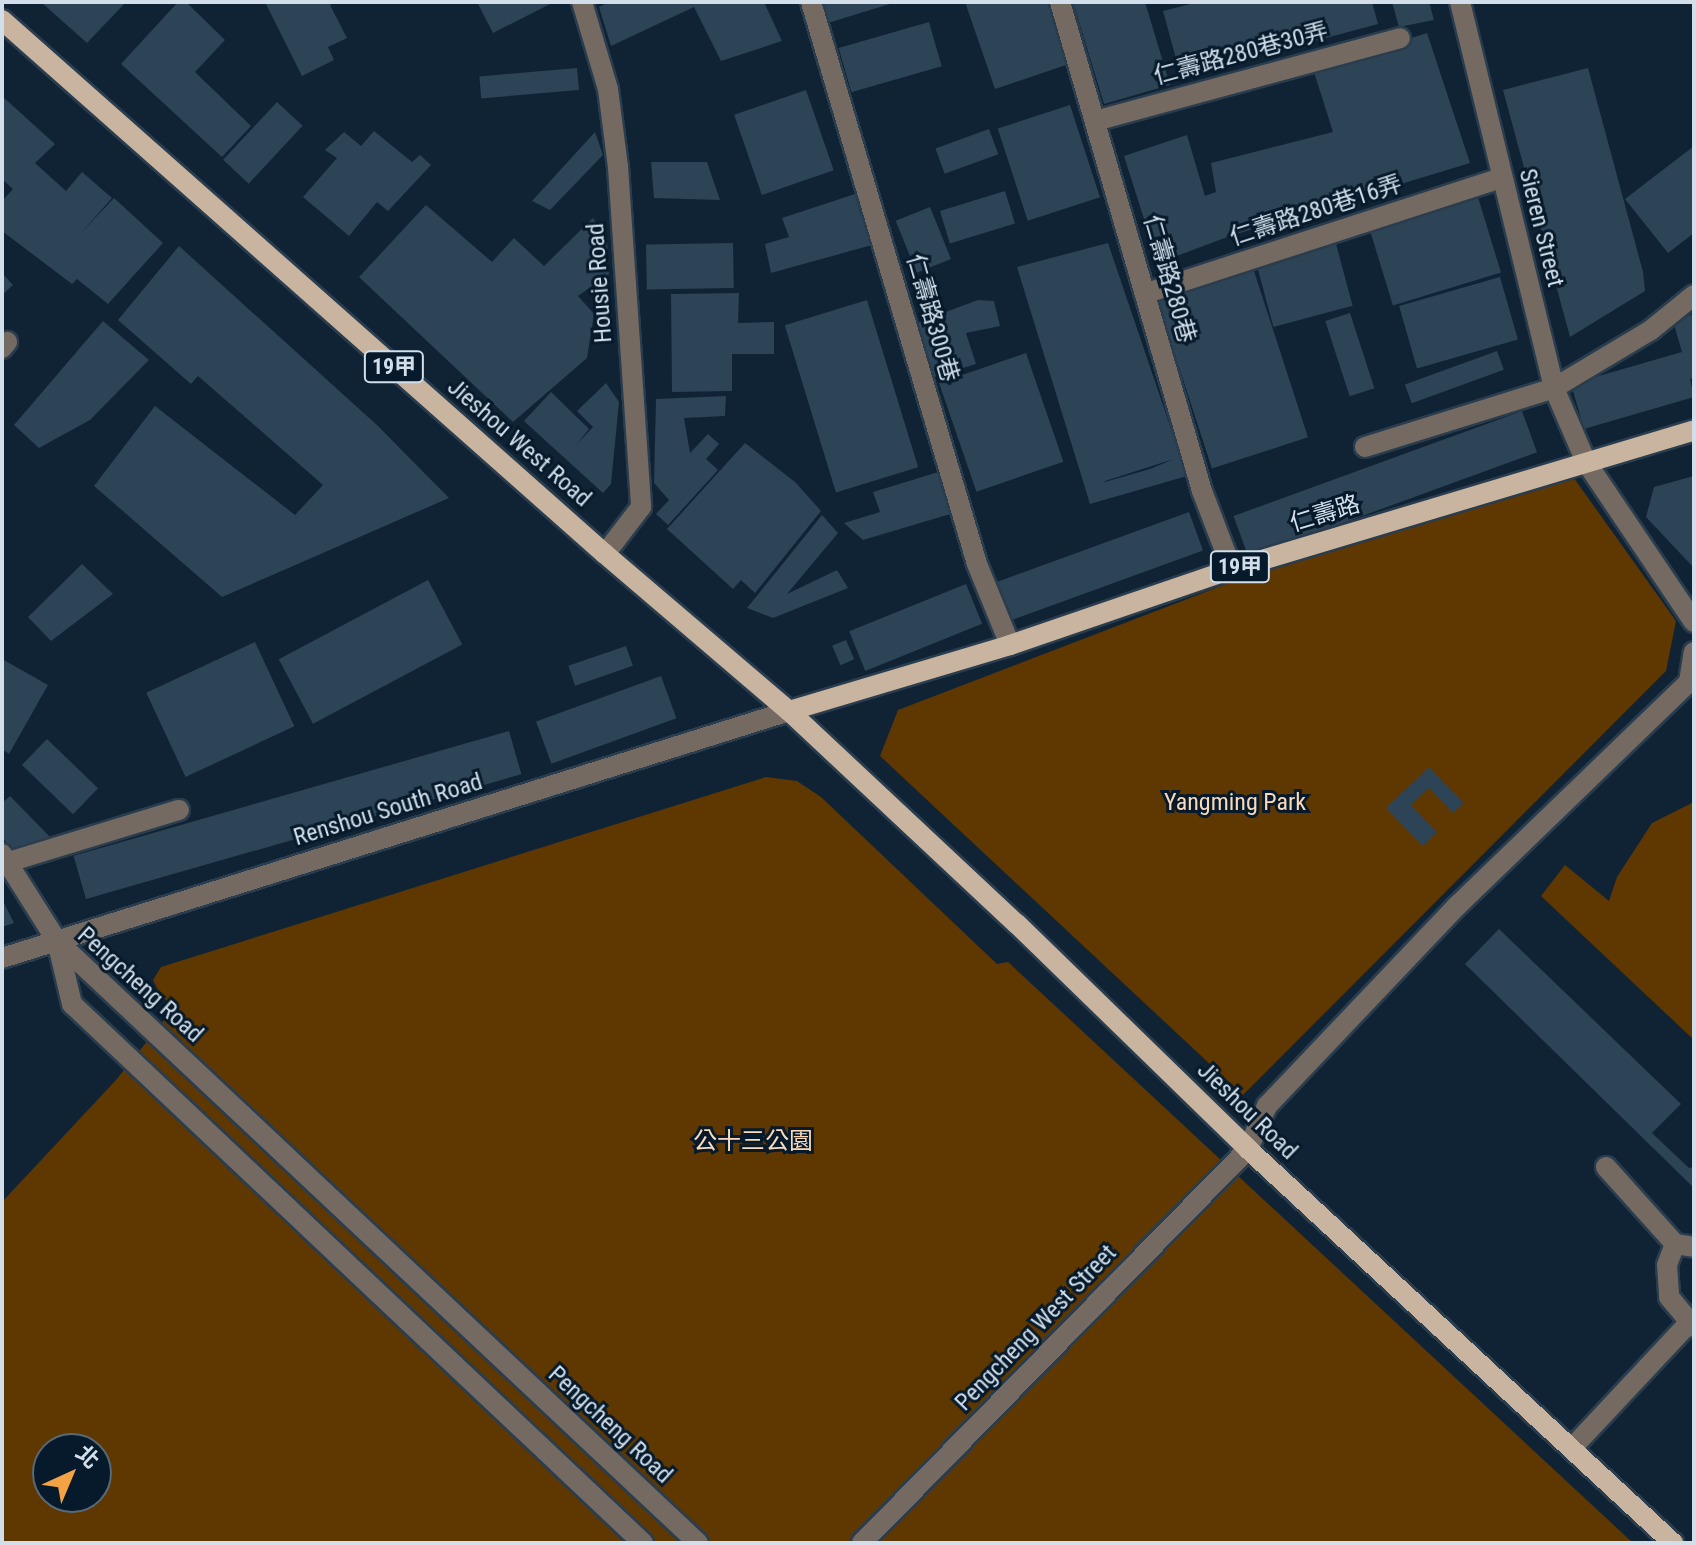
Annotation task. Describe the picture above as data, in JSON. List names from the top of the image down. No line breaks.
{"streets":{"main road":["19甲","Jieshou West Road","仁壽路","Jieshou Road"],"street":["仁壽路280巷30弄","仁壽路280巷16弄","Sieren Street","仁壽路280巷","Housie Road","仁壽路300巷","Renshou South Road","Pengcheng Road","Pengcheng West Street"]},"crossings":[["仁壽路280巷30弄","仁壽路280巷"],["仁壽路280巷16弄","Sieren Street"],["仁壽路280巷16弄","仁壽路280巷"],["Sieren Street","仁壽路"],["仁壽路280巷","仁壽路"],["Housie Road","Jieshou West Road"],["仁壽路300巷","仁壽路"],["Jieshou West Road","仁壽路"],["Jieshou West Road","Renshou South Road"],["Jieshou West Road","Jieshou Road"],["仁壽路","Renshou South Road"],["仁壽路","Jieshou Road"],["Renshou South Road","Pengcheng Road"],["Renshou South Road","Jieshou Road"],["Jieshou Road","Pengcheng West Street"]],"parks":["Yangming Park","公十三公園"],"north":"top right"}
